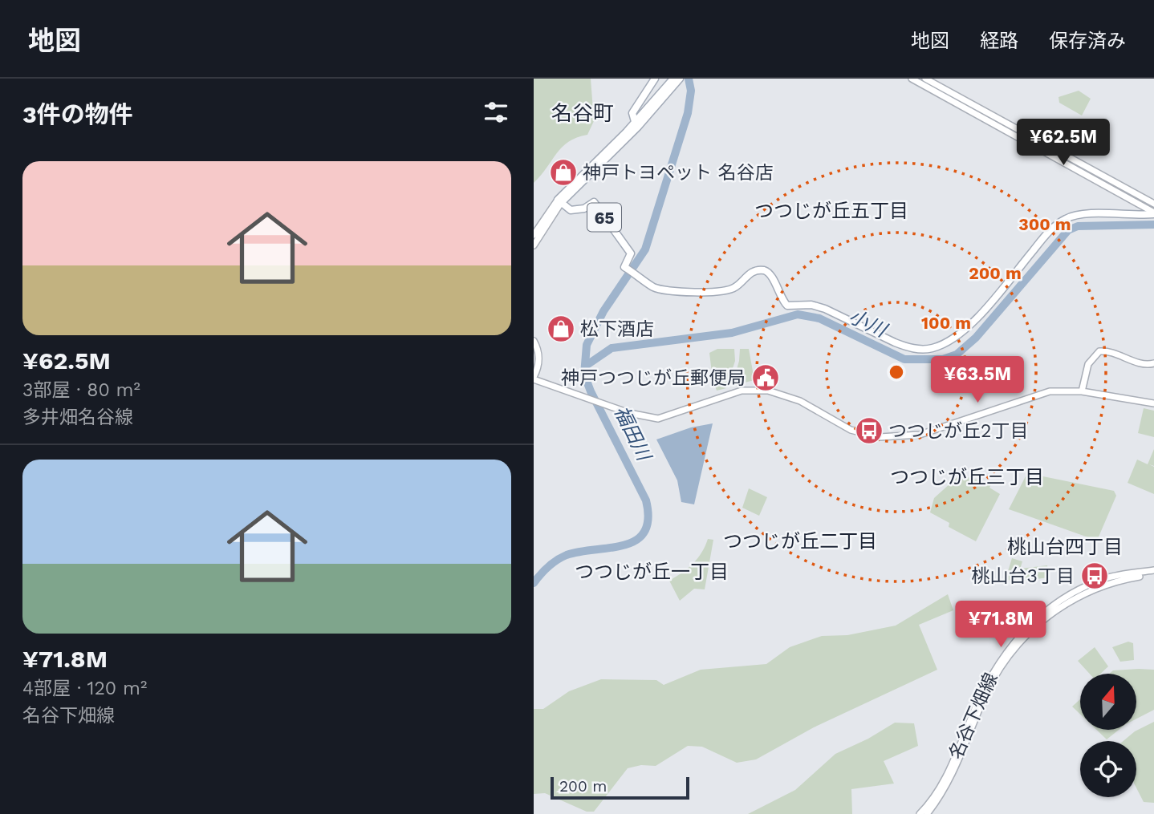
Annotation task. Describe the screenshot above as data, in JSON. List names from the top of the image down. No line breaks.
{"streets":{"main road":["65"],"street":["名谷下畑線"]},"districts":["名谷町","つつじが丘五丁目","つつじが丘三丁目","つつじが丘二丁目","桃山台四丁目","つつじが丘一丁目"],"water":["小川","福田川"],"places":{"shop":["神戸トヨペット 名谷店","松下酒店"],"public building":["神戸つつじが丘郵便局"],"bus stop":["つつじが丘2丁目","桃山台3丁目"]},"scale_bar":"200 m","north":"top","page":{"header":"地図","nav":["地図","経路","保存済み"],"heading":"3件の物件","price":["¥62.5M","¥63.5M","¥71.8M"],"list":[{"name":"¥62.5M","note":"3部屋 · 80 m² · 多井畑名谷線"},{"name":"¥71.8M","note":"4部屋 · 120 m² · 名谷下畑線"}],"scale":"200 m"},"rings":["300 m","200 m","100 m"]}
